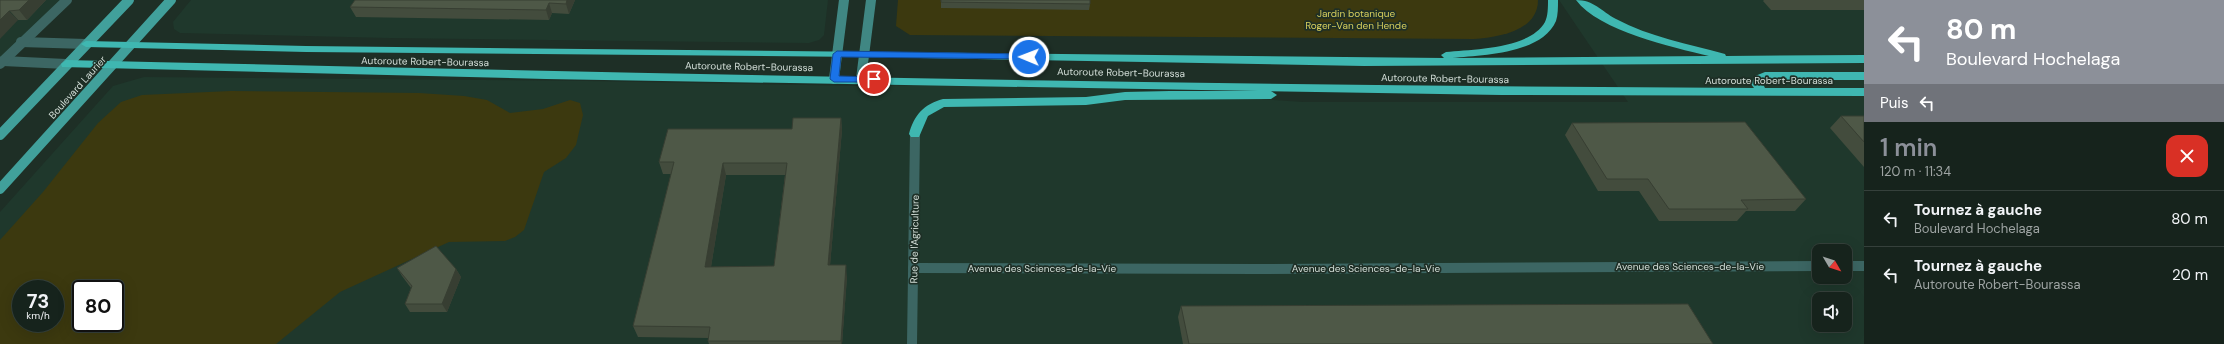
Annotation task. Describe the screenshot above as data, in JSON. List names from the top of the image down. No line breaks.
{"streets":{"highway":["Autoroute Robert-Bourassa"],"main road":["Boulevard Laurier"],"street":["Rue de l'Agriculture","Avenue des Sciences-de-la-Vie"]},"crossings":[["Autoroute Robert-Bourassa","Boulevard Laurier"],["Rue de l'Agriculture","Avenue des Sciences-de-la-Vie"]],"parks":["Jardin botanique Roger-Van den Hende"],"north":"bottom right","page":{"turn":["80 m","Boulevard Hochelaga"],"then":"Puis","heading":["1 min","120 m · 11:34"],"list":[{"name":"Tournez à gauche","note":"Boulevard Hochelaga","value":"80 m"},{"name":"Tournez à gauche","note":"Autoroute Robert-Bourassa","value":"20 m"}],"speed":"73 km/h","limit":"80"}}
